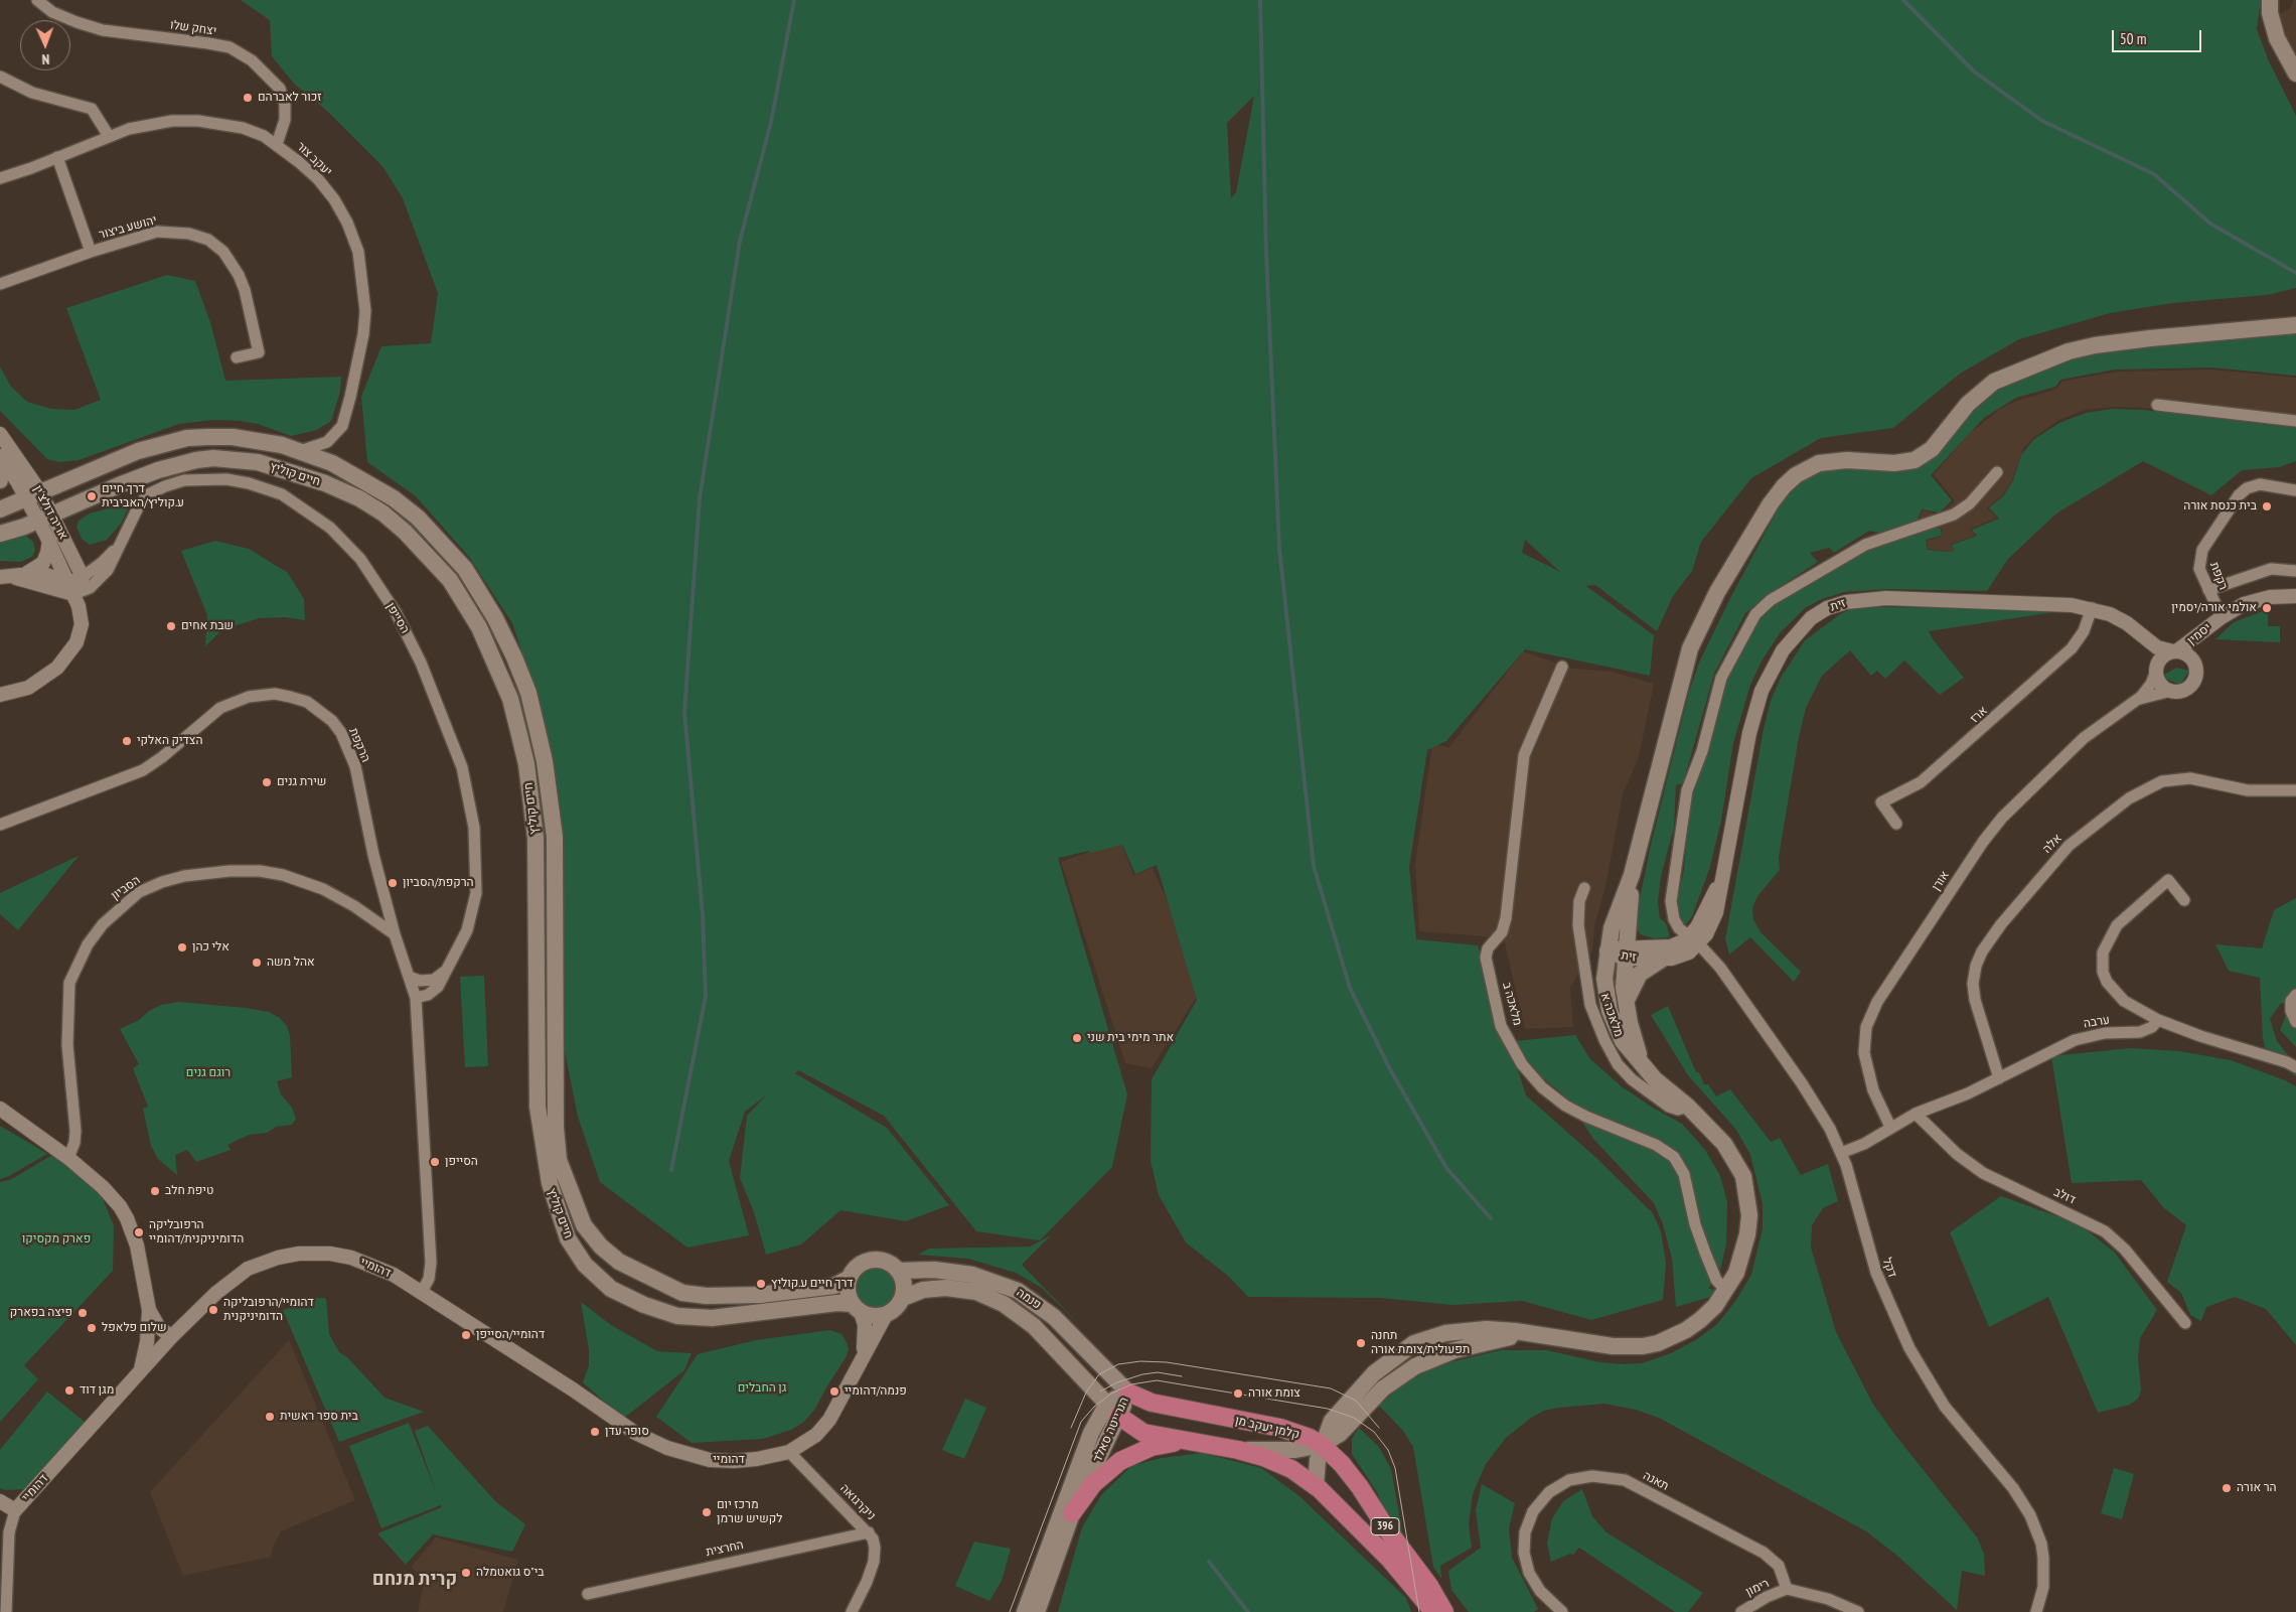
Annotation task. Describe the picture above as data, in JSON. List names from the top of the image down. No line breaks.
{"streets":{"main road":["חיים קוליץ","פנמה","קלמן יעקב מן","הנרייטה סאלד","396"],"street":["יצחק שלו","יעקב צור","יהושע ביצור","אריה דולצ'ין","רקפת","זית","הסייפן","יסמין","ארז","הרקפת","אלה","אורן","הסביון","מלאכה ב","מלאכה א","ערבה","דולב","דהומיי","דקל","תאנה","ניקרגואה","החרצית","רימון"]},"crossings":[["יצחק שלו","יעקב צור"],["יעקב צור","חיים קוליץ"],["חיים קוליץ","אריה דולצ'ין"],["חיים קוליץ","פנמה"],["אריה דולצ'ין","הסייפן"],["רקפת","יסמין"],["זית","יסמין"],["זית","ארז"],["זית","אורן"],["זית","דקל"],["הסייפן","הרקפת"],["יסמין","אורן"],["הרקפת","הסביון"],["אלה","ערבה"],["אורן","ערבה"],["ערבה","דולב"],["ערבה","דקל"],["דהומיי","ניקרגואה"],["פנמה","קלמן יעקב מן"],["פנמה","הנרייטה סאלד"],["פנמה","396"],["קלמן יעקב מן","הנרייטה סאלד"],["הנרייטה סאלד","396"],["תאנה","רימון"],["ניקרגואה","החרצית"]],"districts":["קרית מנחם"],"parks":["רוגם גנים","פארק מקסיקו","גן החבלים"],"places":["זכור לאברהם","דרך חיים ע.קוליץ/האביבית","בית כנסת אורה","אולמי אורה/יסמין","שבת אחים","הצדיק האלקי","שירת גנים","הרקפת/הסביון","אלי כהן","אהל משה","אתר מימי בית שני","הסייפן","טיפת חלב","הרפובליקה הדומיניקנית/דהומיי","דרך חיים ע.קוליץ","דהומיי/הרפובליקה הדומיניקנית","פיצה בפארק","שלום פלאפל","דהומיי/הסייפן","תחנה תפעולית/צומת אורה","מגן דוד","פנמה/דהומיי","צומת אורה","בית ספר ראשית","סופר עדן","הר אורה","מרכז יום לקשיש שרמן","בי\"ס גואטמלה"],"scale_bar":"50 m","north":"bottom"}
